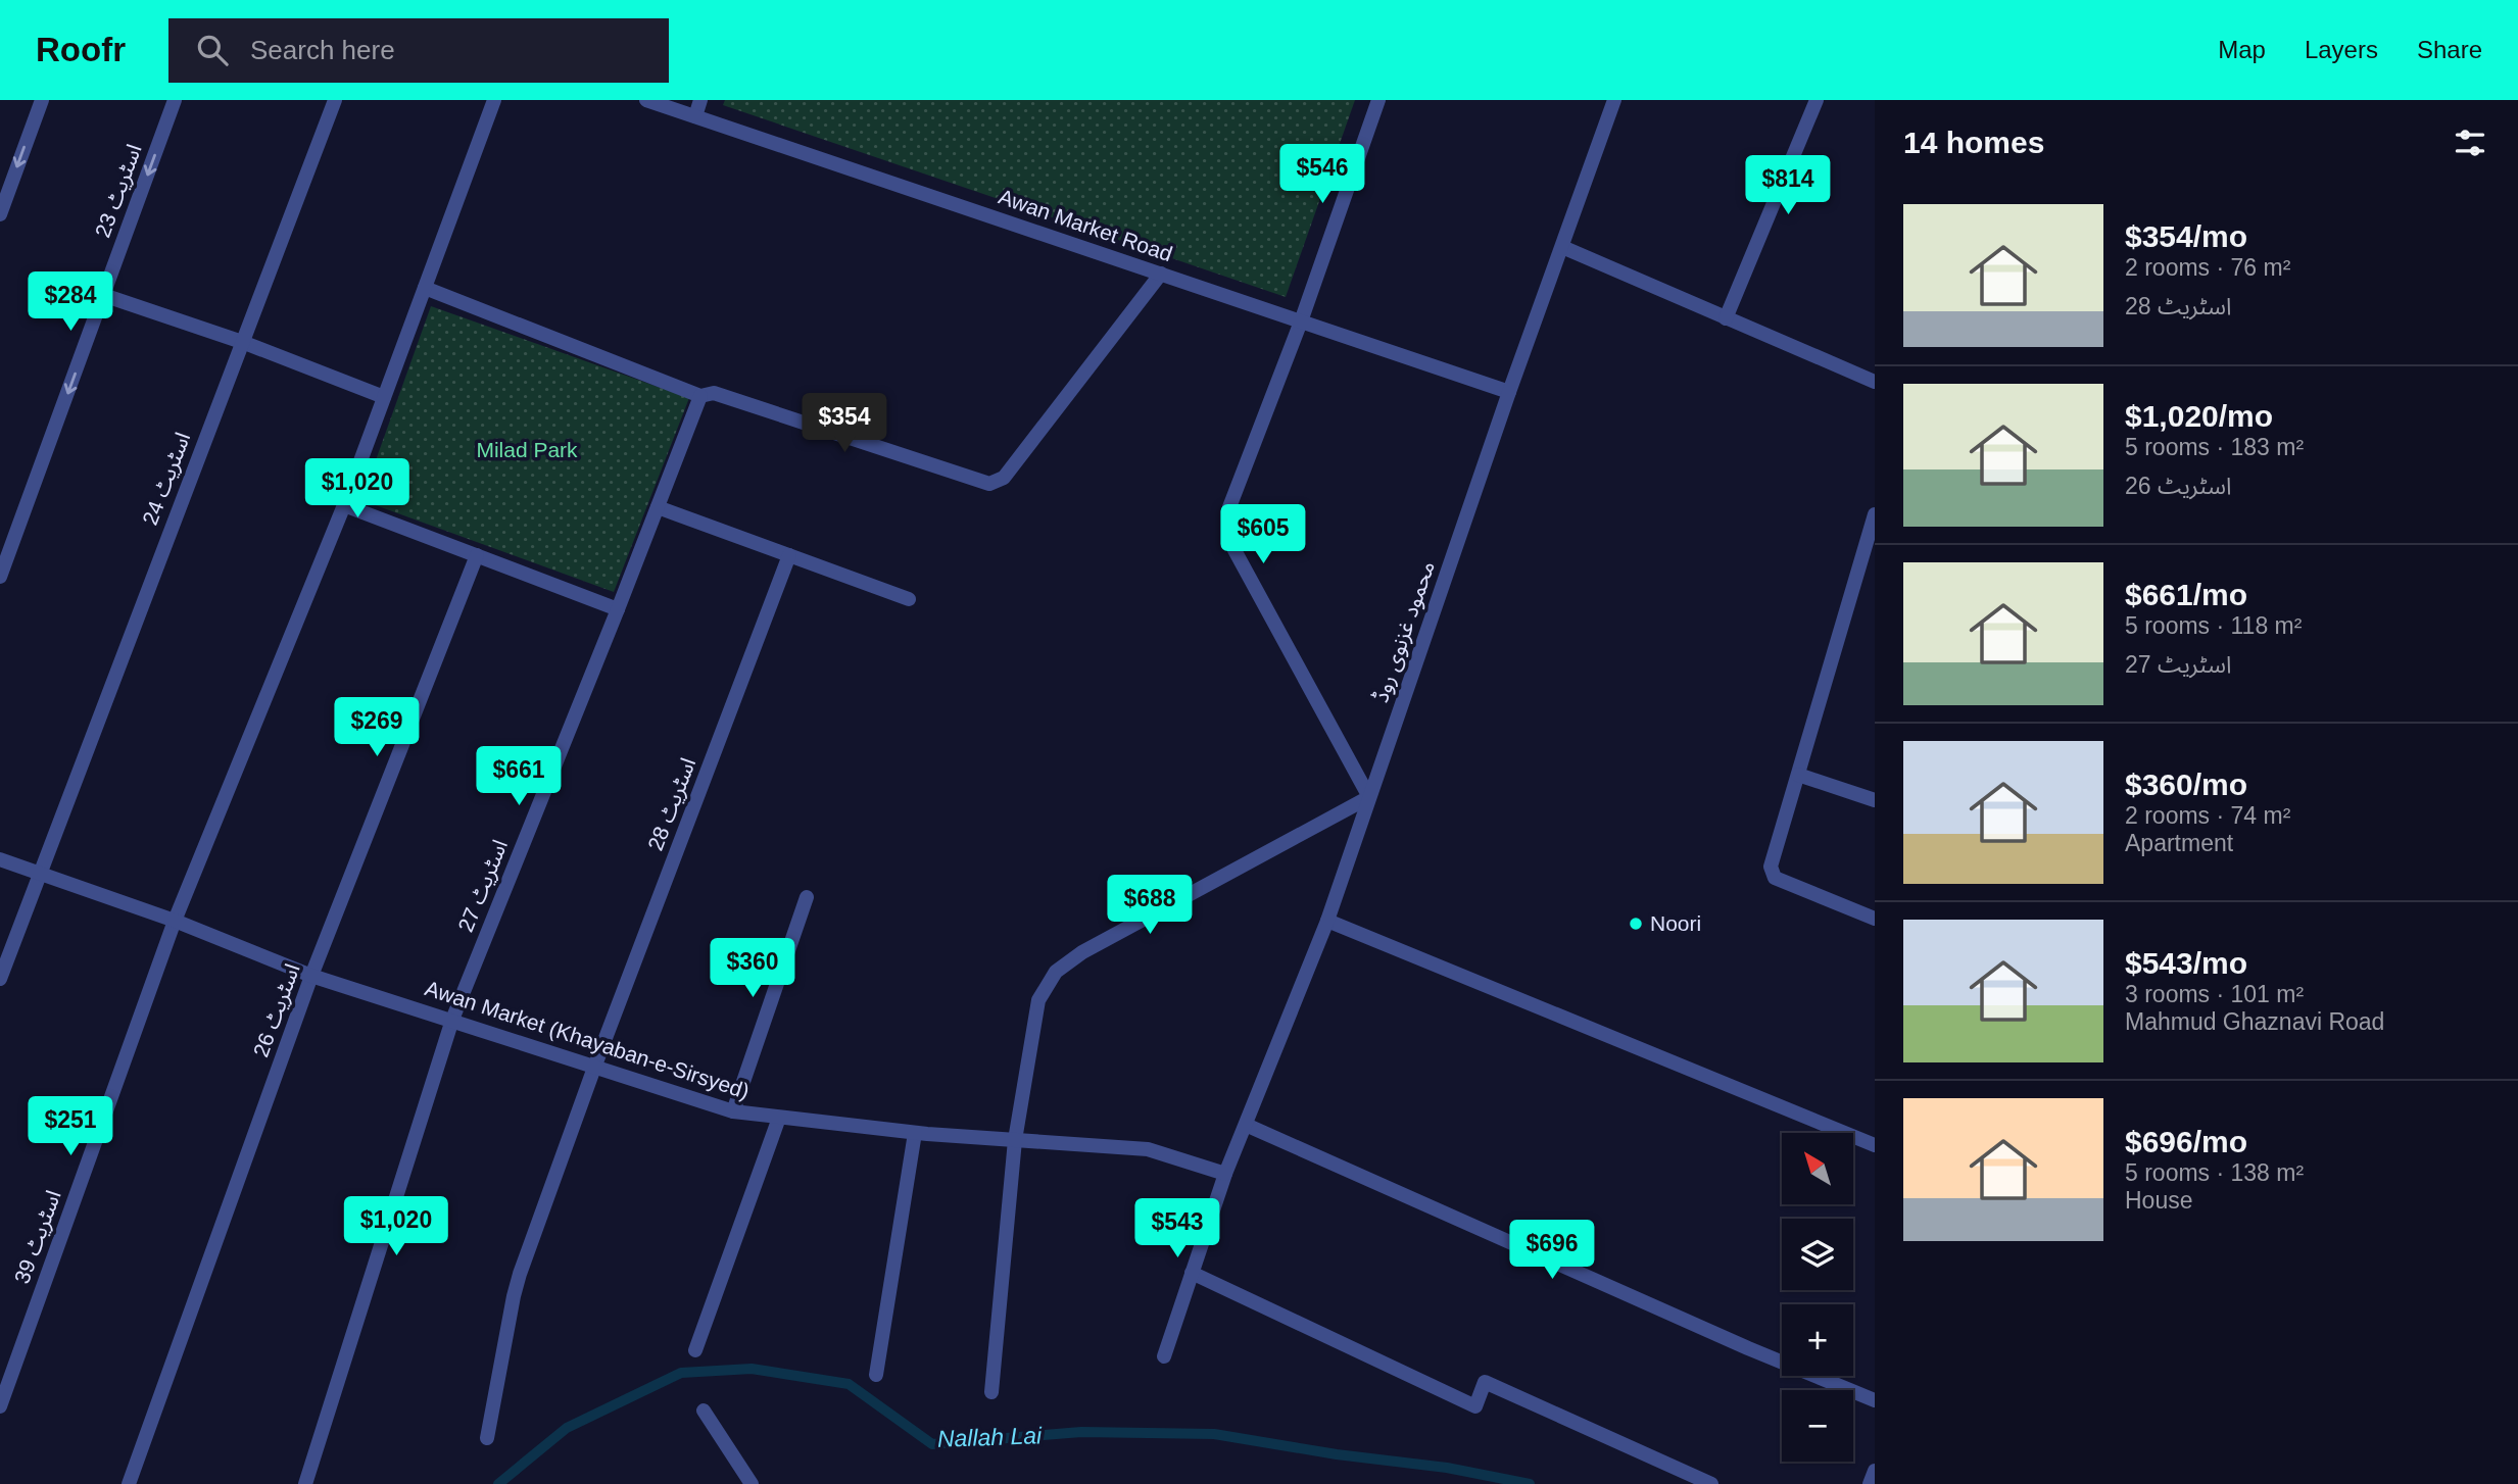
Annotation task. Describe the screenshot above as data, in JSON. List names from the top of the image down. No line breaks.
{"streets":{"street":["اسٹریٹ 23","Awan Market Road","اسٹریٹ 24","محمود غزنوی روڈ","اسٹریٹ 28","اسٹریٹ 27","اسٹریٹ 26","Awan Market (Khayaban-e-Sirsyed)","اسٹریٹ 39"]},"crossings":[["Awan Market Road","محمود غزنوی روڈ"],["اسٹریٹ 24","Awan Market (Khayaban-e-Sirsyed)"],["محمود غزنوی روڈ","Awan Market (Khayaban-e-Sirsyed)"],["اسٹریٹ 28","Awan Market (Khayaban-e-Sirsyed)"],["اسٹریٹ 27","Awan Market (Khayaban-e-Sirsyed)"],["اسٹریٹ 26","Awan Market (Khayaban-e-Sirsyed)"],["Awan Market (Khayaban-e-Sirsyed)","اسٹریٹ 39"]],"one_way":["اسٹریٹ 23"],"water":["Nallah Lai"],"parks":["Milad Park"],"places":["Noori"],"north":"top left","page":{"header":"Roofr","search":"Search here","nav":["Map","Layers","Share"],"heading":"14 homes","price":["$546","$814","$284","$354","$1,020","$605","$269","$661","$688","$360","$251","$1,020","$543","$696"],"list":[{"name":"$354/mo","note":"2 rooms · 76 m² · اسٹریٹ 28"},{"name":"$1,020/mo","note":"5 rooms · 183 m² · اسٹریٹ 26"},{"name":"$661/mo","note":"5 rooms · 118 m² · اسٹریٹ 27"},{"name":"$360/mo","note":"2 rooms · 74 m² · Apartment"},{"name":"$543/mo","note":"3 rooms · 101 m² · Mahmud Ghaznavi Road"},{"name":"$696/mo","note":"5 rooms · 138 m² · House"}],"map_buttons":["+","−"]}}
